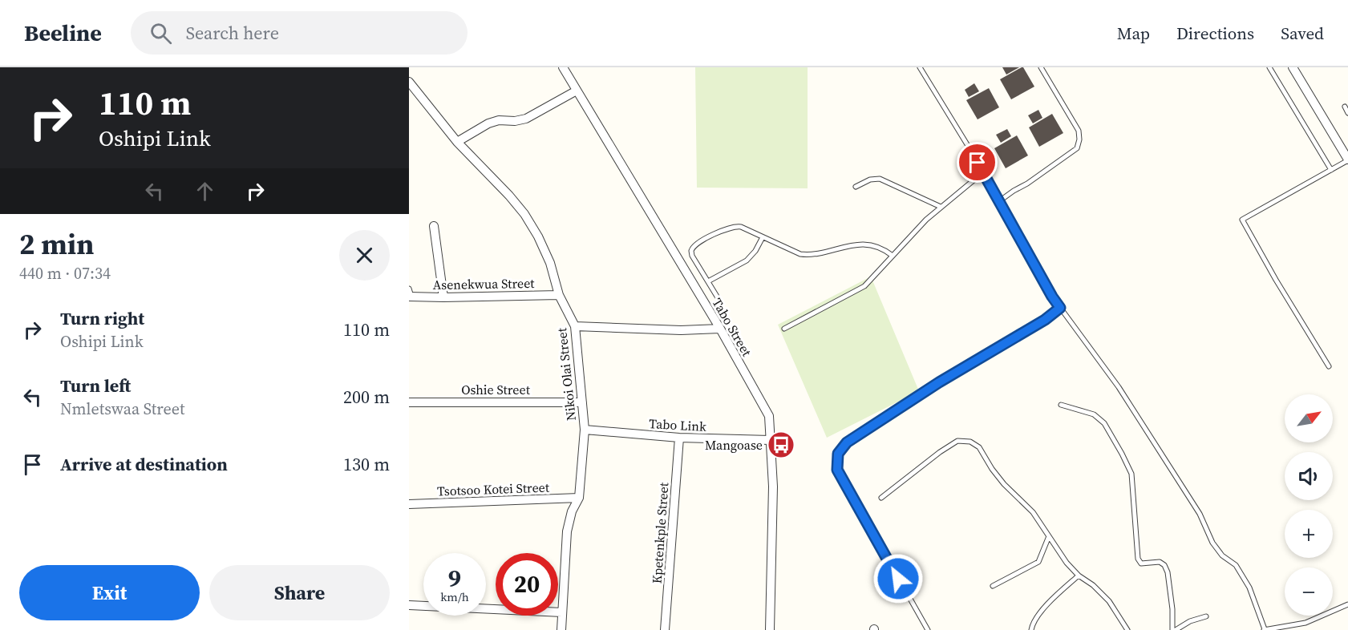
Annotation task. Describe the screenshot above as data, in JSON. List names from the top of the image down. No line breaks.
{"streets":{"street":["Asenekwua Street","Tabo Street","Nikoi Olai Street","Oshie Street","Tabo Link","Tsotsoo Kotei Street","Kpetenkple Street"]},"crossings":[["Asenekwua Street","Nikoi Olai Street"],["Tabo Street","Tabo Link"],["Nikoi Olai Street","Oshie Street"],["Nikoi Olai Street","Tabo Link"],["Nikoi Olai Street","Tsotsoo Kotei Street"],["Tabo Link","Kpetenkple Street"]],"places":{"bus stop":["Mangoase"]},"north":"top right","page":{"header":"Beeline","search":"Search here","nav":["Map","Directions","Saved"],"turn":["110 m","Oshipi Link"],"heading":["2 min","440 m · 07:34"],"list":[{"name":"Turn right","note":"Oshipi Link","value":"110 m"},{"name":"Turn left","note":"Nmletswaa Street","value":"200 m"},{"name":"Arrive at destination","value":"130 m"}],"map_buttons":["+","−"],"speed":"9 km/h","limit":"20","buttons":["Exit","Share"]}}
